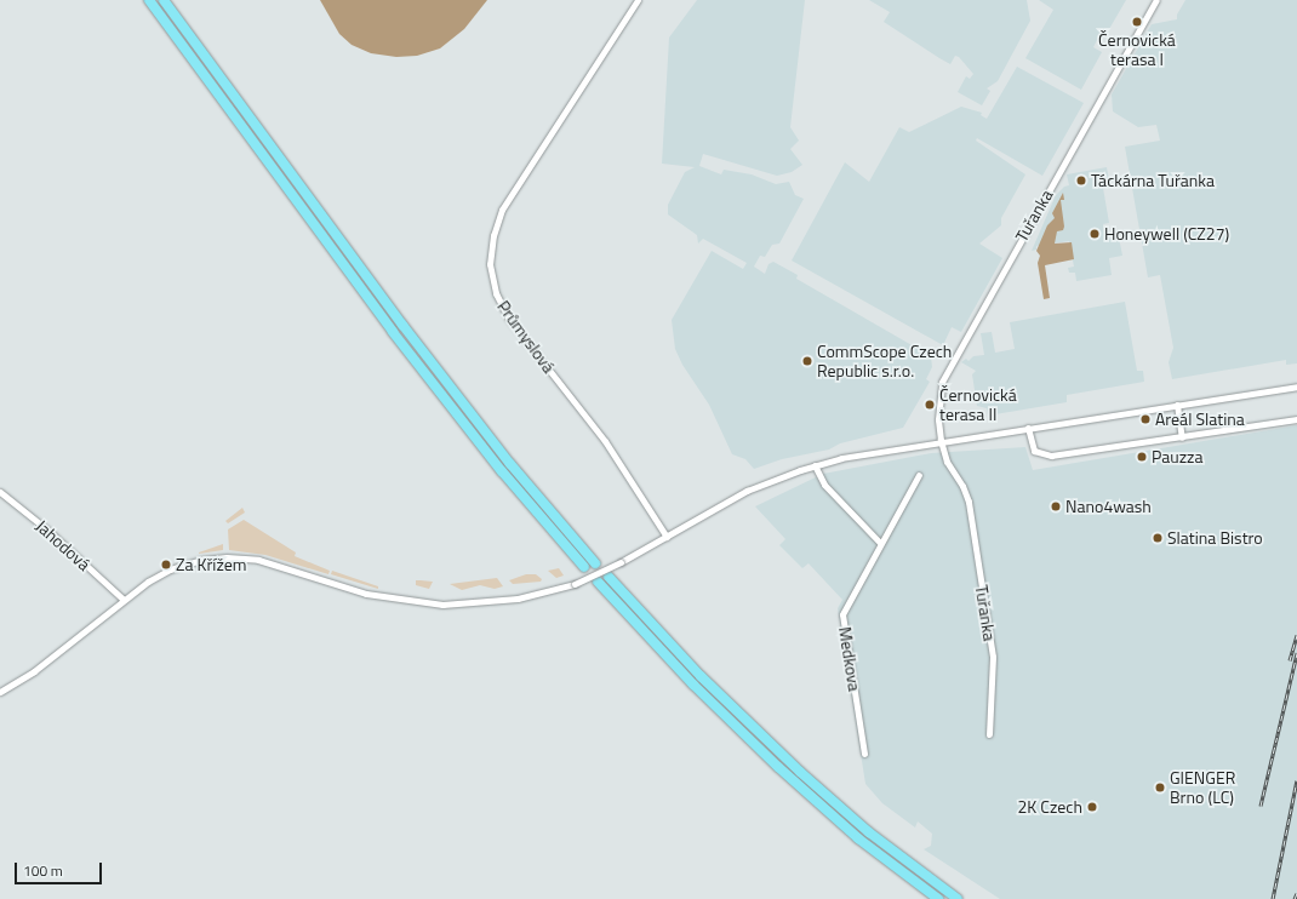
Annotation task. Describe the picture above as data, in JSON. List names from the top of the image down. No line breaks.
{"streets":{"street":["Tuřanka","Průmyslová","Jahodová","Medkova"]},"places":["Černovická terasa I","Táckárna Tuřanka","Honeywell (CZ27)","CommScope Czech Republic s.r.o.","Černovická terasa II","Areál Slatina","Pauzza","Nano4wash","Slatina Bistro","Za Křížem","GIENGER Brno (LC)","2K Czech"],"scale_bar":"100 m"}
